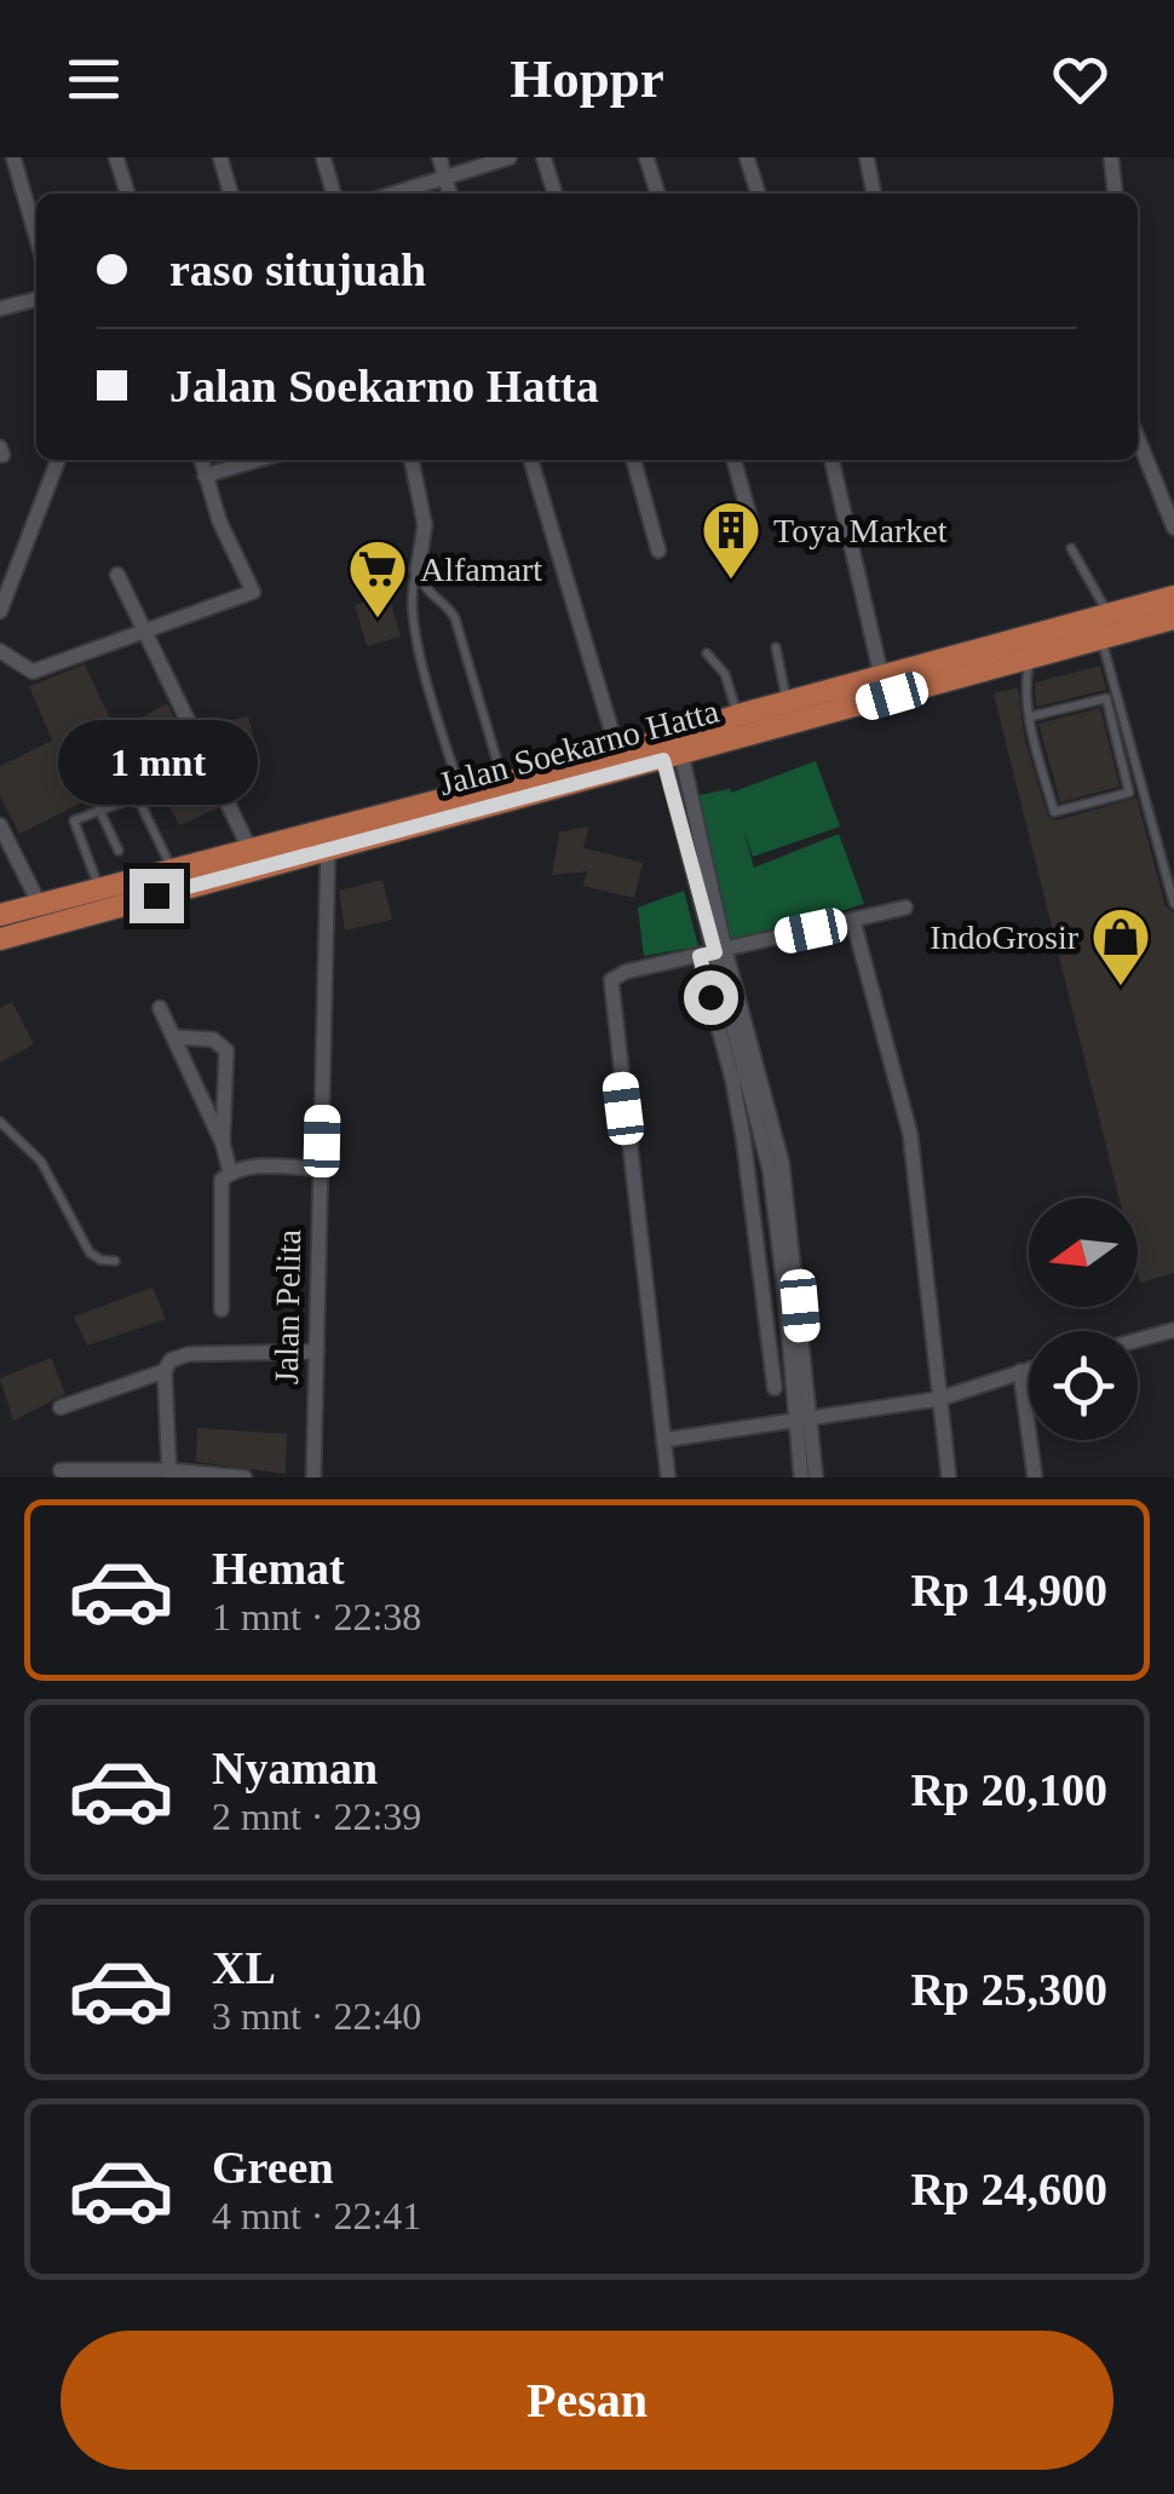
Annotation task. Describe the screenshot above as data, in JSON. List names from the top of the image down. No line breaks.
{"streets":{"main road":["Jalan Soekarno Hatta"],"street":["Jalan Pelita"]},"crossings":[["Jalan Soekarno Hatta","Jalan Pelita"]],"places":{"building":["Toya Market"],"supermarket":["Alfamart"],"shop":["IndoGrosir"]},"north":"left","page":{"header":"Hoppr","banner":["raso situjuah","Jalan Soekarno Hatta"],"bubble":"1 mnt","list":[{"name":"Hemat","note":"1 mnt · 22:38","value":"Rp 14,900"},{"name":"Nyaman","note":"2 mnt · 22:39","value":"Rp 20,100"},{"name":"XL","note":"3 mnt · 22:40","value":"Rp 25,300"},{"name":"Green","note":"4 mnt · 22:41","value":"Rp 24,600"}],"buttons":"Pesan"}}
